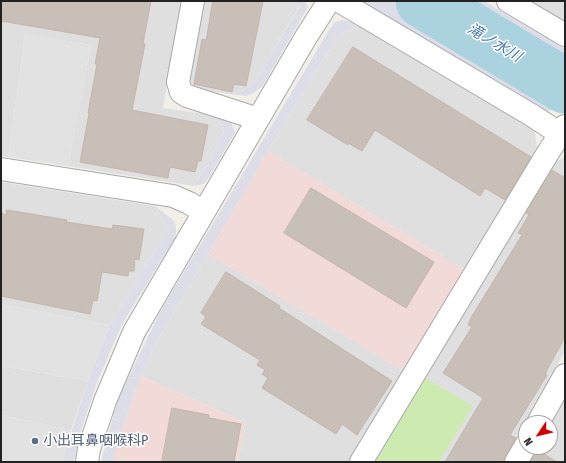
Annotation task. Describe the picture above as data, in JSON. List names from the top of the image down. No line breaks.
{"water":["滝ノ水川"],"places":["小出耳鼻咽喉科P"],"north":"bottom left"}
